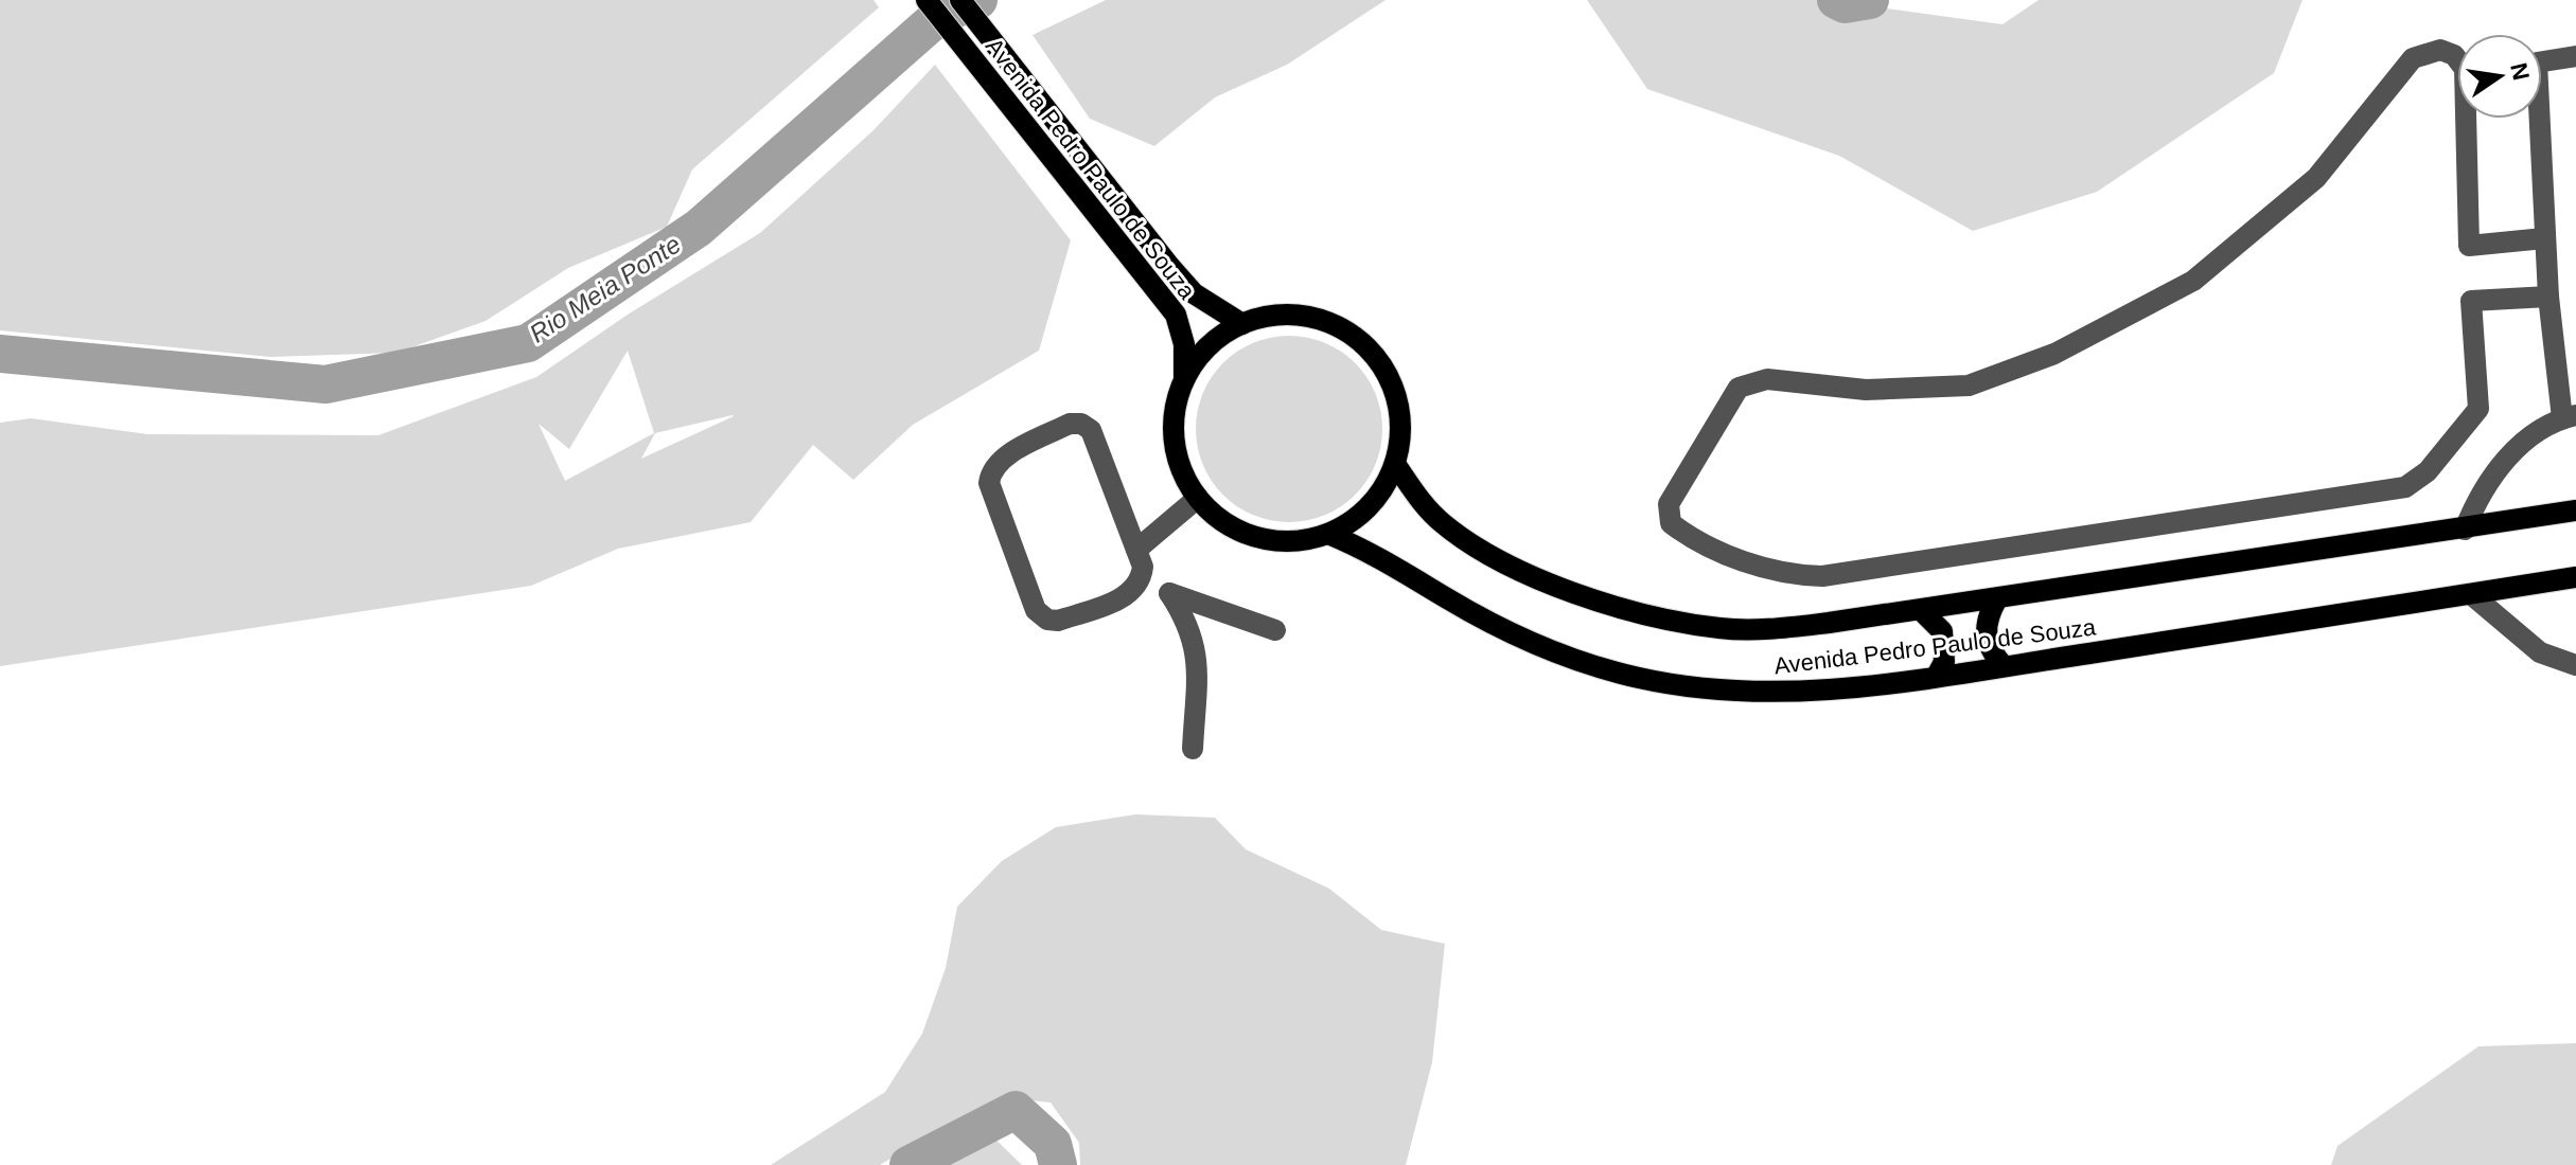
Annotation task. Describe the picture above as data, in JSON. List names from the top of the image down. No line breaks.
{"streets":{"main road":["Avenida Pedro Paulo de Souza"]},"water":["Rio Meia Ponte"],"north":"right"}
